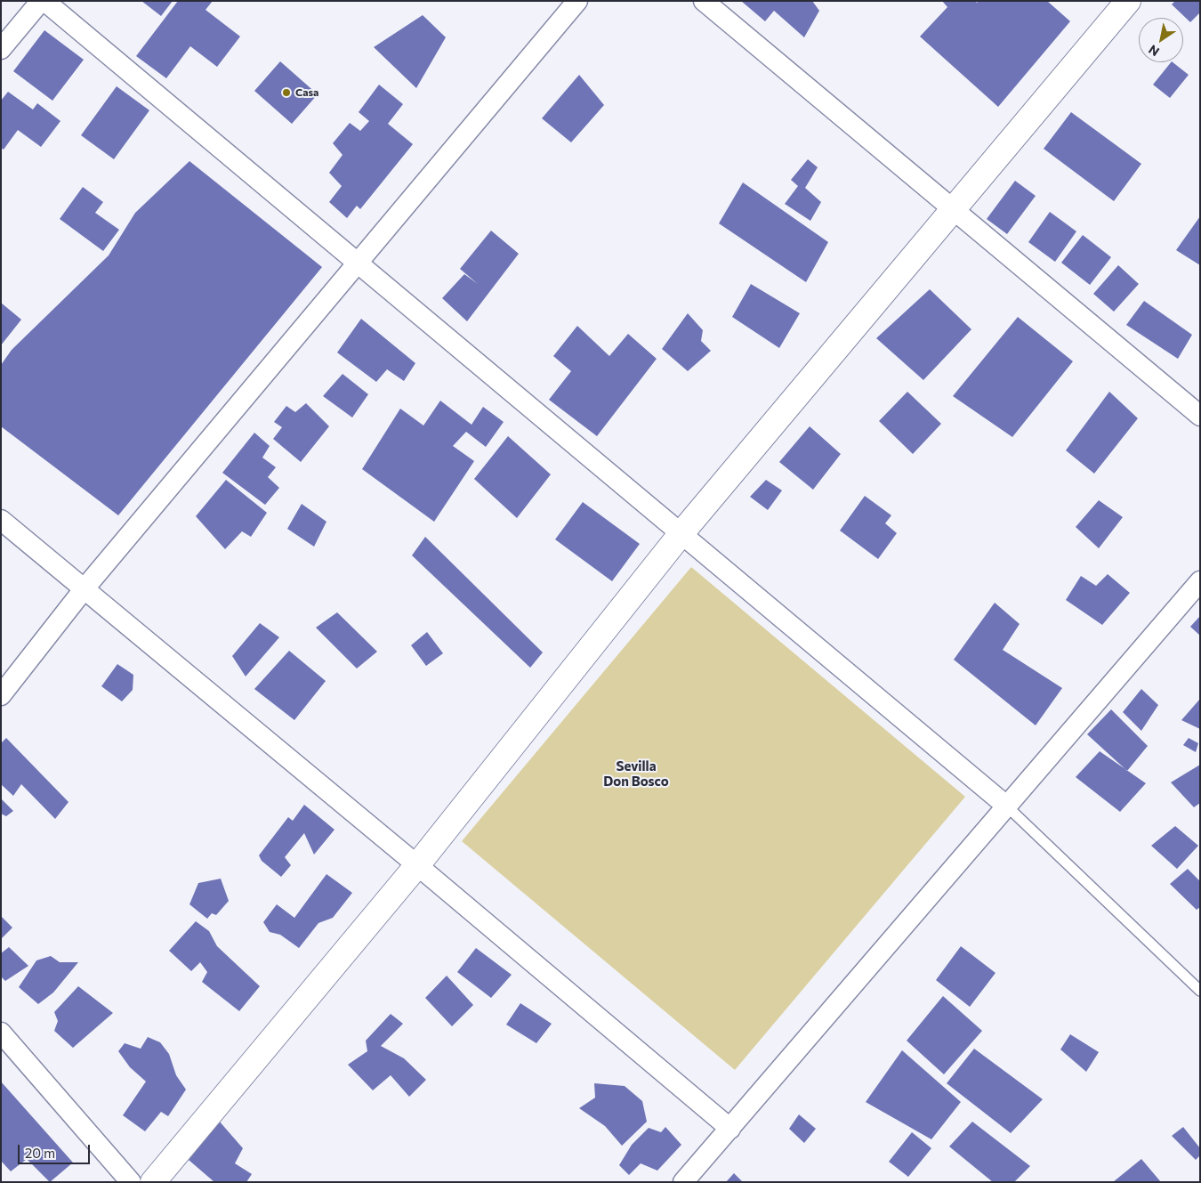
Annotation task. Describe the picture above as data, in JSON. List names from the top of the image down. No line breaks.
{"districts":["Sevilla Don Bosco"],"places":["Casa"],"scale_bar":"20 m","north":"bottom left"}
